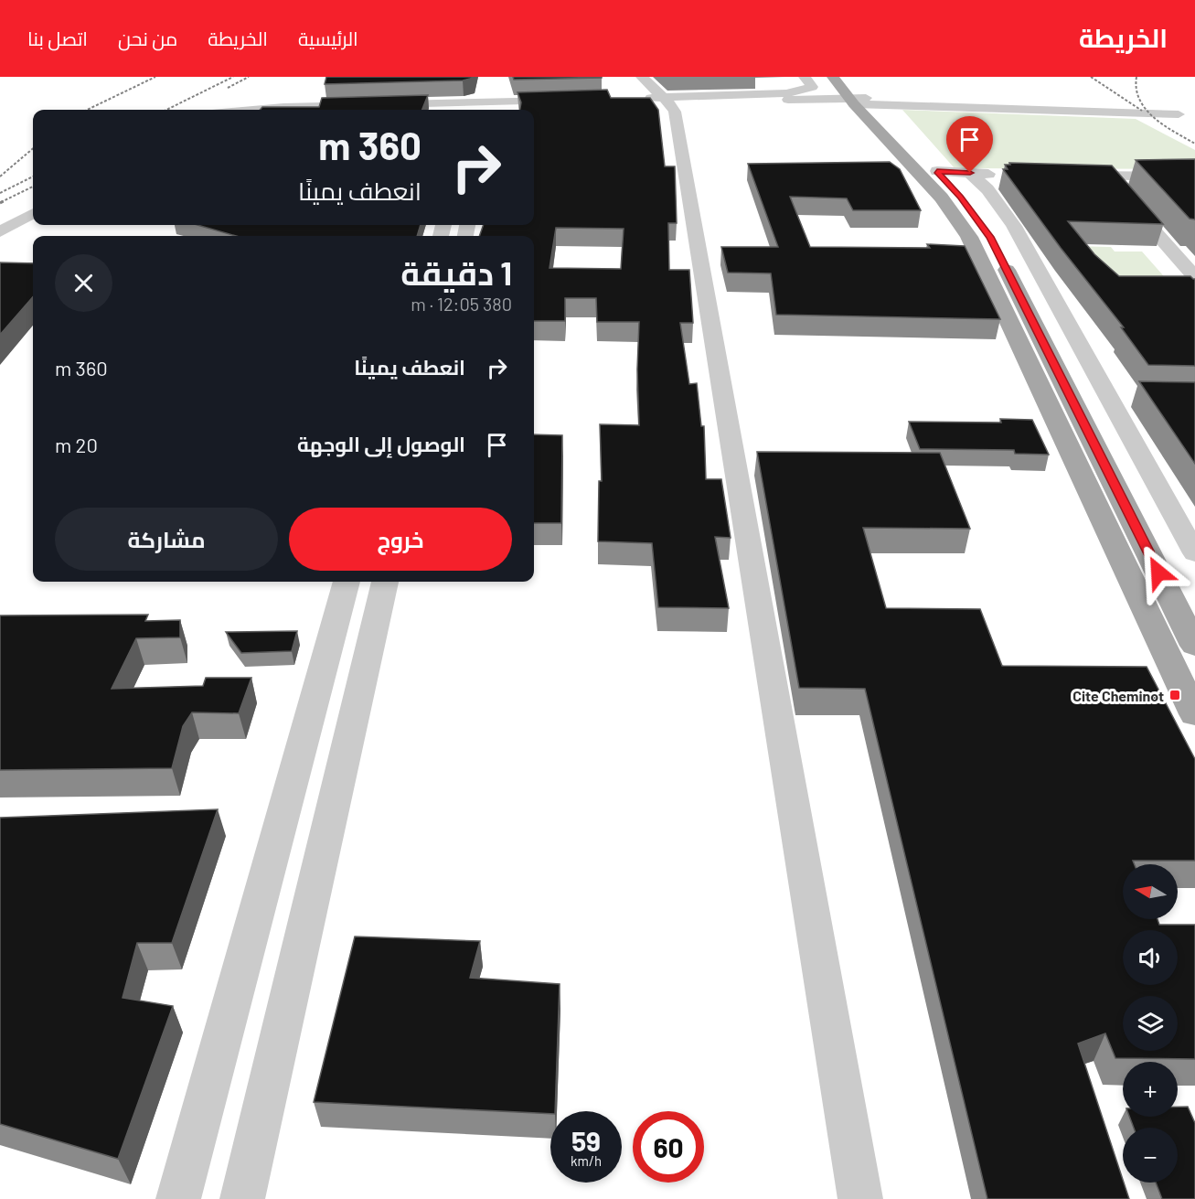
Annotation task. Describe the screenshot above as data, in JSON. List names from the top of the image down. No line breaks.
{"places":{"transit":["Cite Cheminot"]},"north":"left","page":{"header":"الخريطة","nav":["الرئيسية","الخريطة","من نحن","اتصل بنا"],"turn":["360 m","انعطف يمينًا"],"heading":["1 دقيقة","380 m · 12:05"],"list":[{"name":"انعطف يمينًا","value":"360 m"},{"name":"الوصول إلى الوجهة","value":"20 m"}],"buttons":["خروج","مشاركة"],"map_buttons":["+","−"],"speed":"59 km/h","limit":"60"}}
